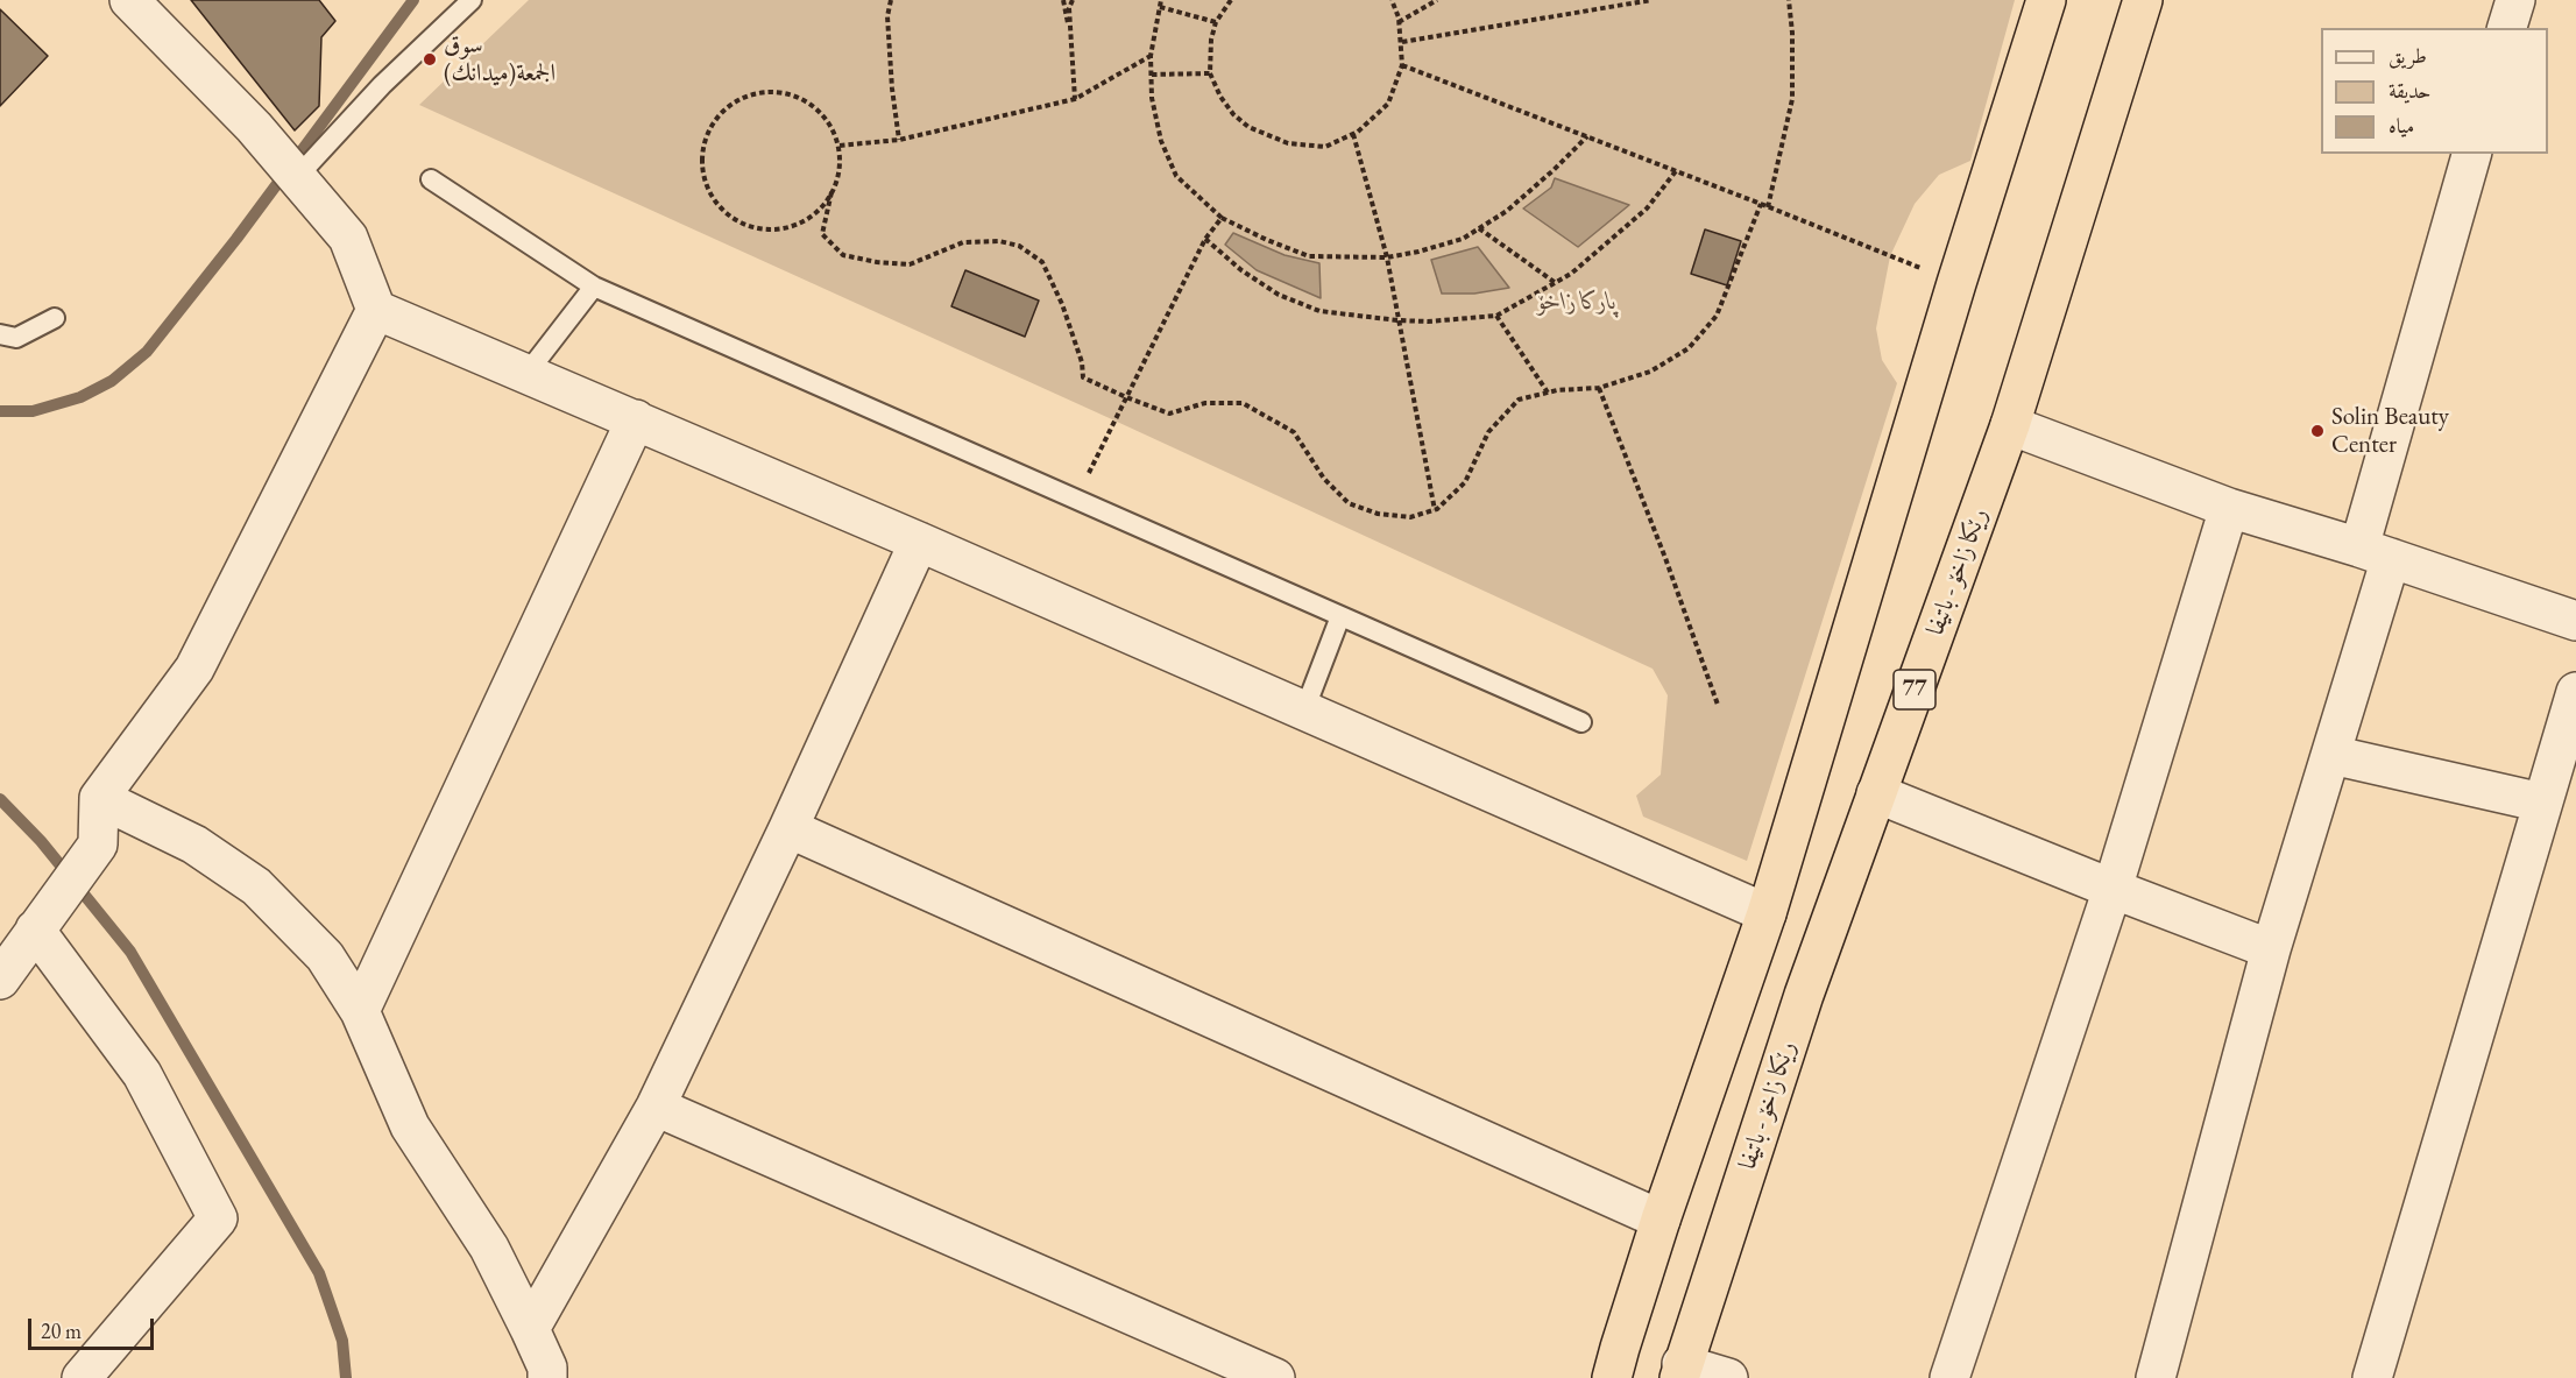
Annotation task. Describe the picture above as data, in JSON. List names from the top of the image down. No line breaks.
{"streets":{"highway":["رێکا زاخۆ - باتیفا","77"]},"parks":["پارکا زاخۆ"],"places":["سوق الجمعة(ميدانك)","Solin Beauty Center"],"legend":["طريق","حديقة","مياه"],"scale_bar":"20 m"}
